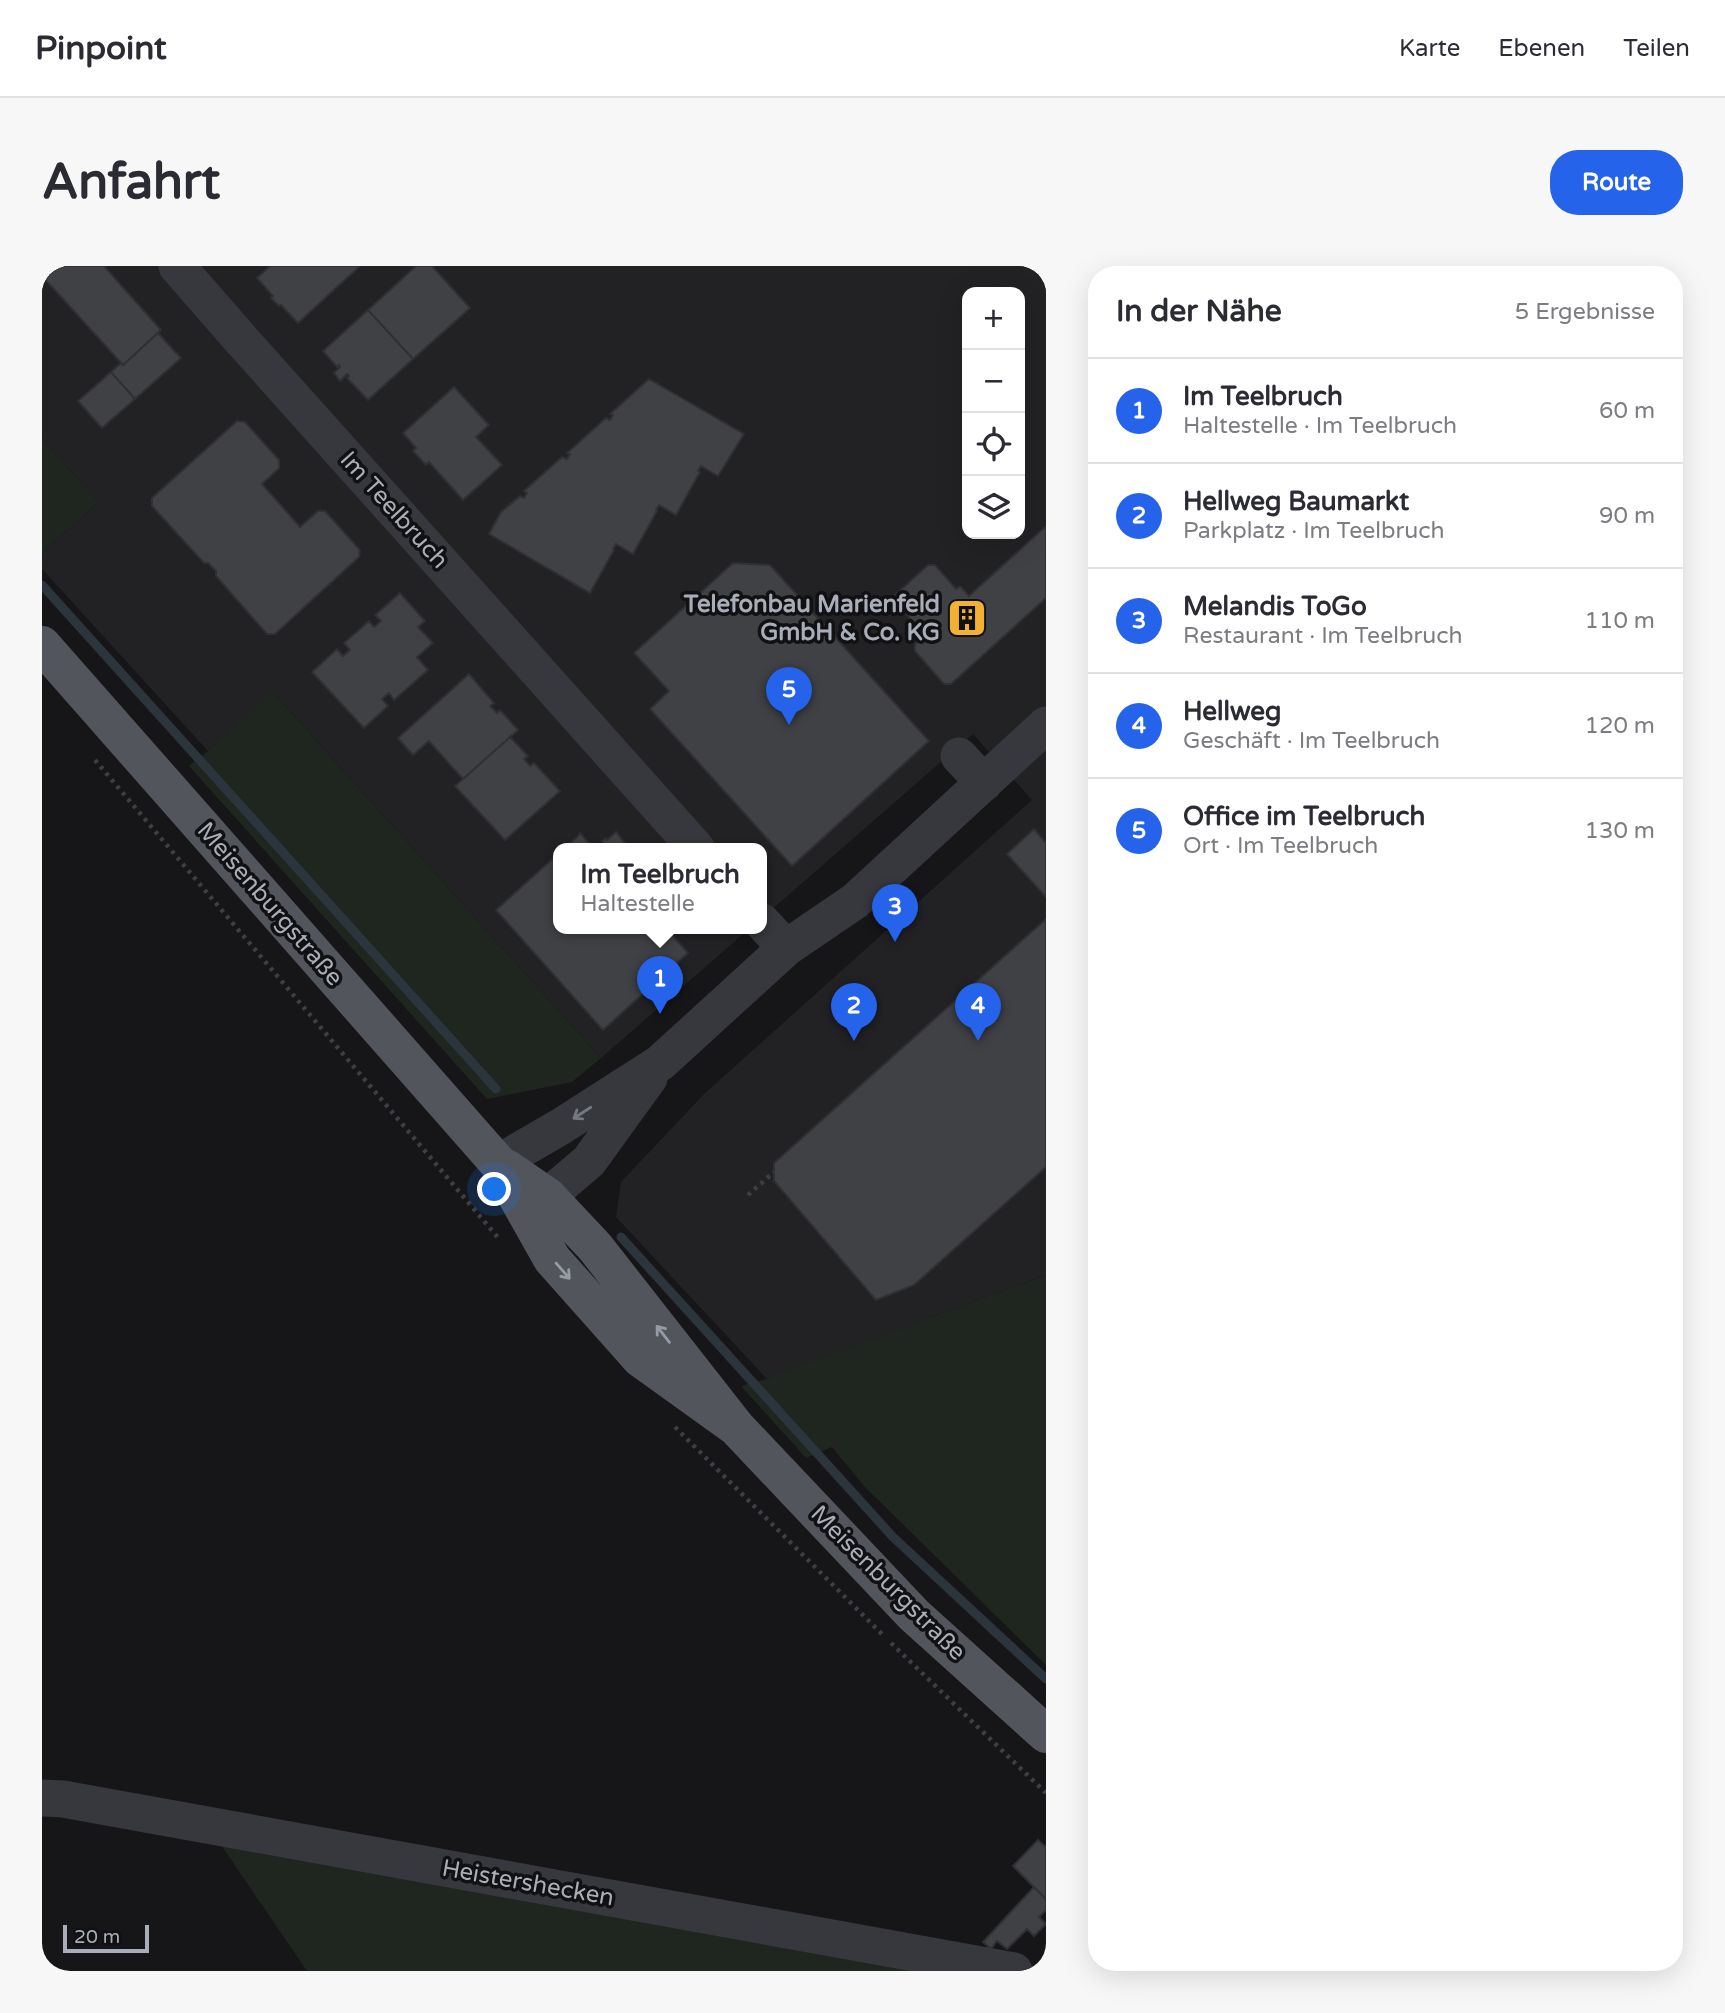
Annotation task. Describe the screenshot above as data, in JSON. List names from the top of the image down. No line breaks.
{"streets":{"main road":["Meisenburgstraße"],"street":["Im Teelbruch","Heistershecken"]},"places":{"building":["Telefonbau Marienfeld GmbH & Co. KG"]},"scale_bar":"20 m","page":{"header":"Pinpoint","nav":["Karte","Ebenen","Teilen"],"buttons":"Route","title":"Anfahrt","heading":["In der Nähe","5 Ergebnisse"],"map_buttons":["+","−"],"list":[{"mark":"1","name":"Im Teelbruch","note":"Haltestelle · Im Teelbruch","value":"60 m"},{"mark":"2","name":"Hellweg Baumarkt","note":"Parkplatz · Im Teelbruch","value":"90 m"},{"mark":"3","name":"Melandis ToGo","note":"Restaurant · Im Teelbruch","value":"110 m"},{"mark":"4","name":"Hellweg","note":"Geschäft · Im Teelbruch","value":"120 m"},{"mark":"5","name":"Office im Teelbruch","note":"Ort · Im Teelbruch","value":"130 m"}],"pins":["5","3","1","2","4"],"popup":["Im Teelbruch","Haltestelle"],"scale":"20 m"}}
